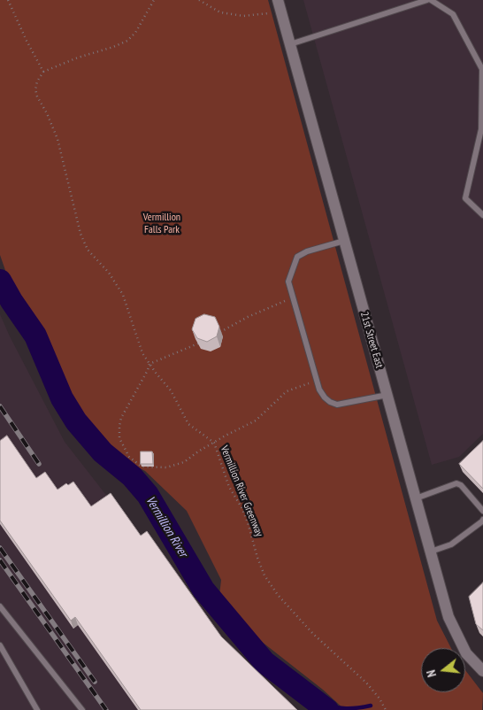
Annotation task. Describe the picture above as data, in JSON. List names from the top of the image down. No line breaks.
{"streets":{"street":["21st Street East"],"path":["Vermillion River Greenway"]},"water":["Vermillion River"],"parks":["Vermillion Falls Park"],"north":"left"}
